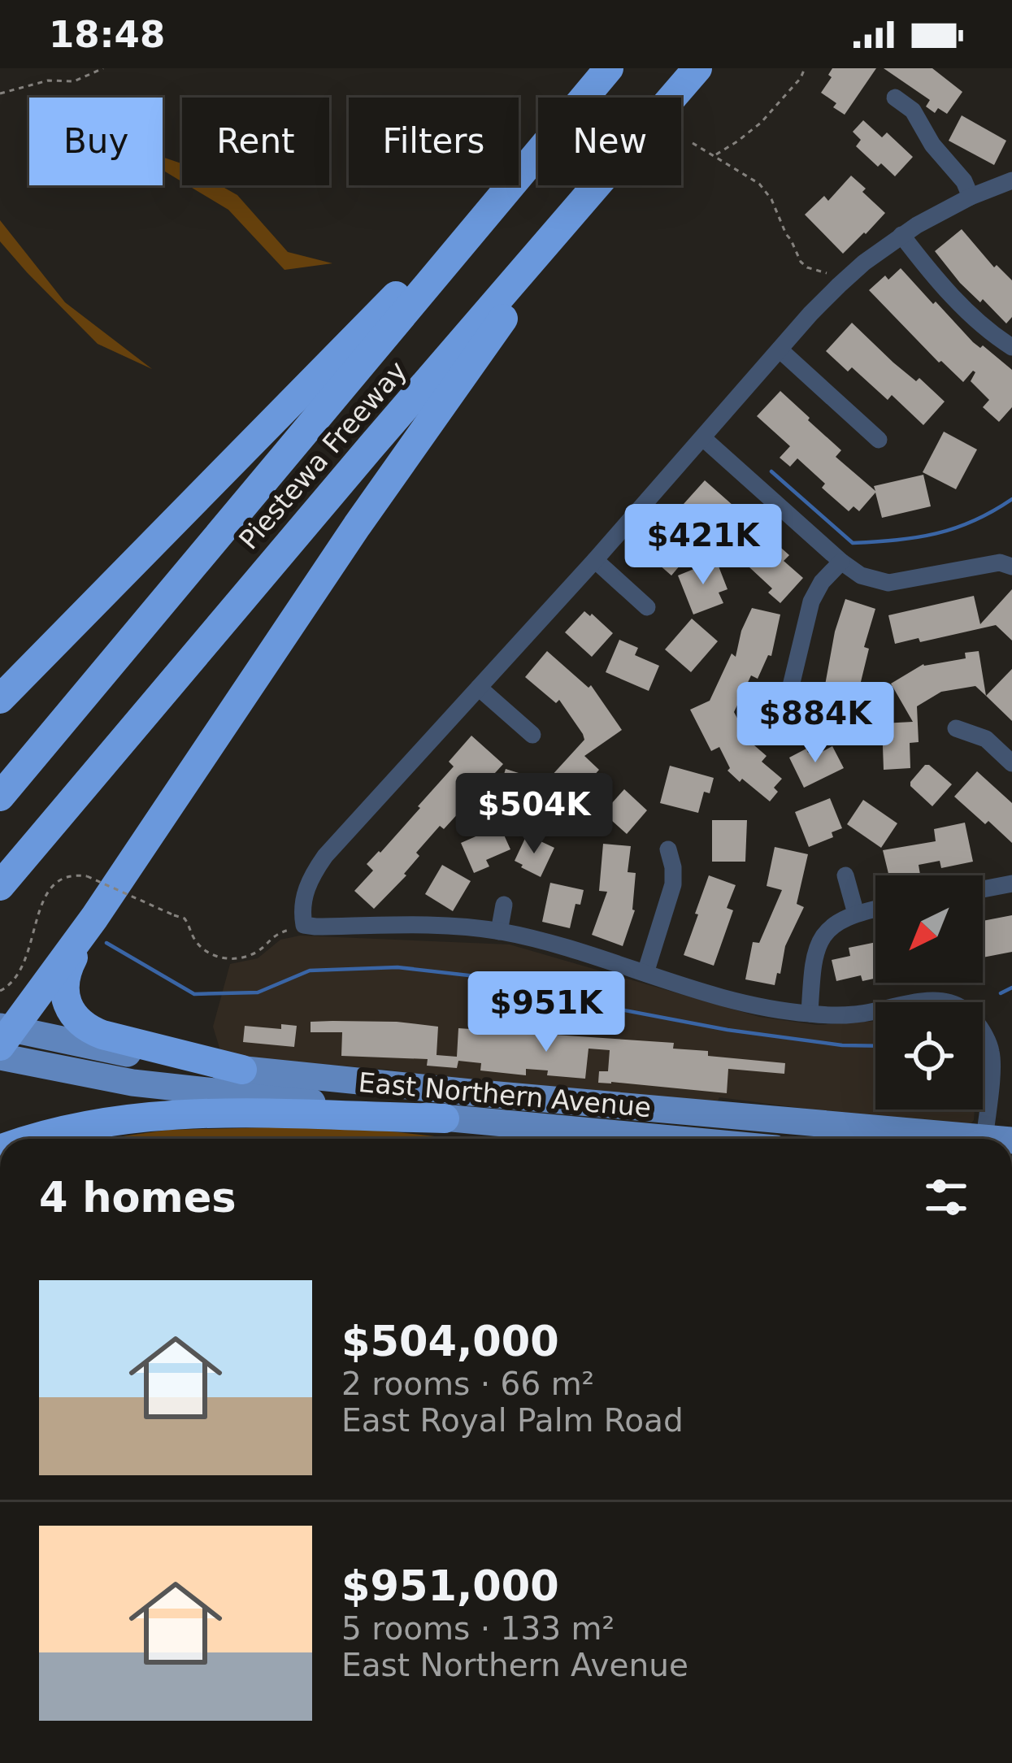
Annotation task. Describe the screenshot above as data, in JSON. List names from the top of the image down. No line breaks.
{"streets":{"highway":["Piestewa Freeway"],"main road":["East Northern Avenue"]},"north":"bottom left","page":{"status":"18:48","chip":["Buy","Rent","Filters","New"],"price":["$421K","$884K","$504K","$951K"],"heading":"4 homes","list":[{"name":"$504,000","note":"2 rooms · 66 m² · East Royal Palm Road"},{"name":"$951,000","note":"5 rooms · 133 m² · East Northern Avenue"}]}}
